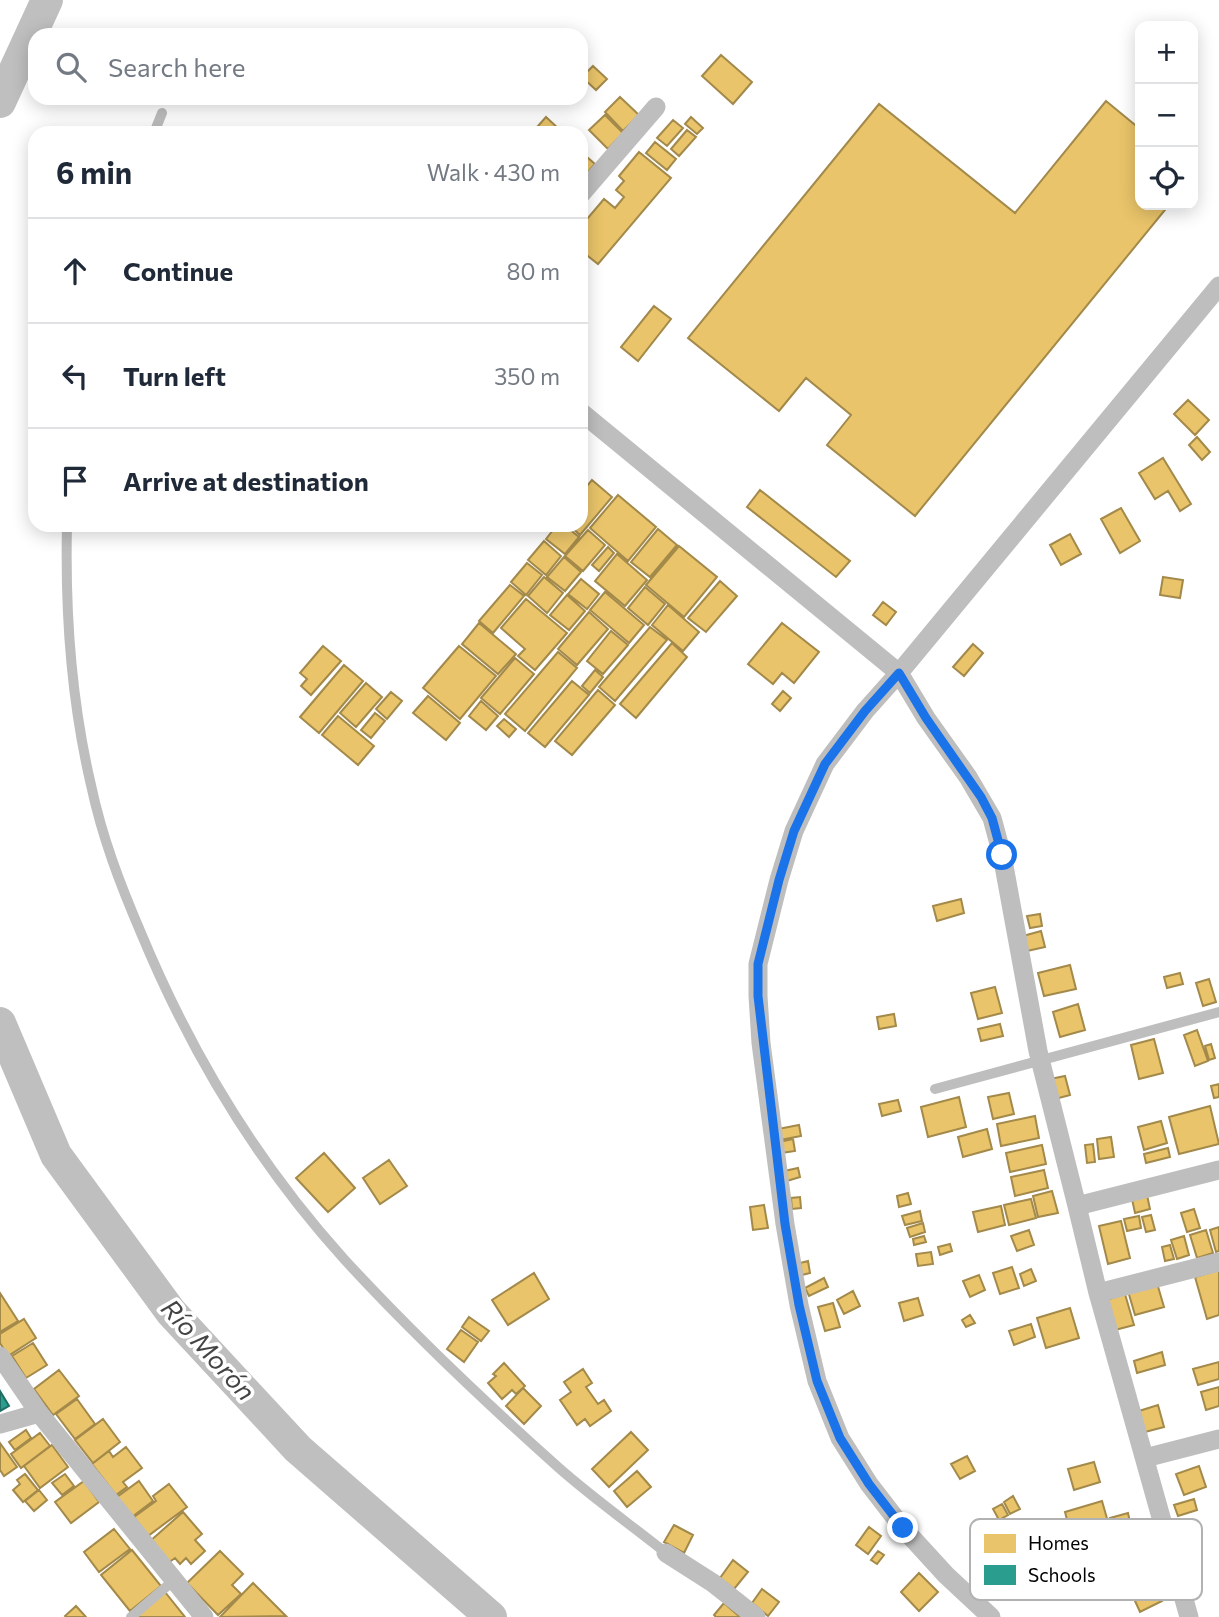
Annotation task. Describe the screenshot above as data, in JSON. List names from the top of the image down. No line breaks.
{"water":["Río Morón"],"legend":["Homes","Schools"],"page":{"map_buttons":["+","−"],"search":"Search here","heading":["6 min","Walk · 430 m"],"list":[["Continue","80 m"],["Turn left","350 m"],"Arrive at destination"]}}
